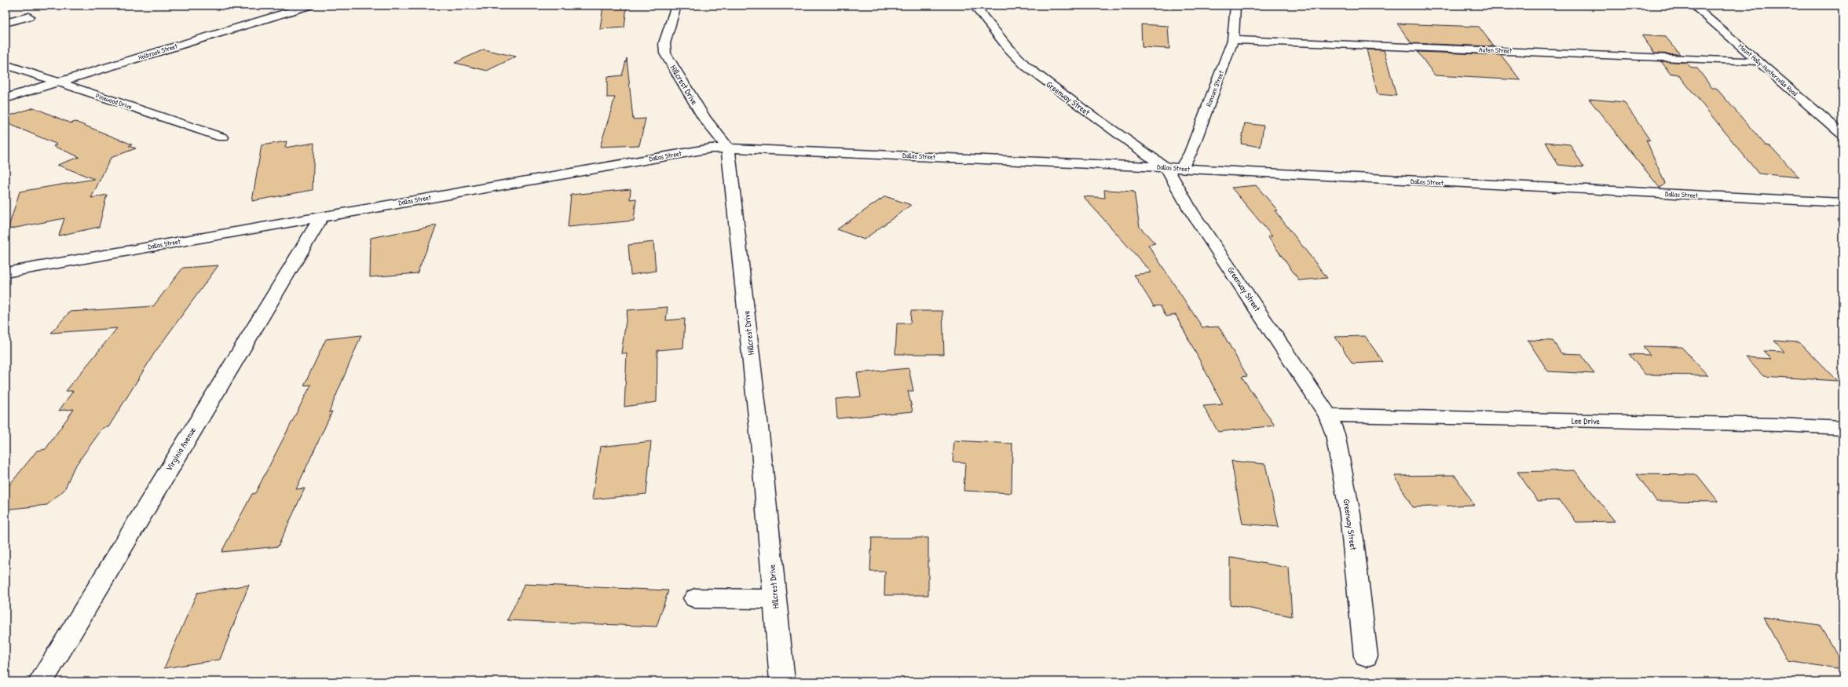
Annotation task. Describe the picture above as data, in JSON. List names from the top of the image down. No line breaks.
{"streets":{"street":["Auten Street","Holbrook Street","Mount Holly-Huntersville Road","Hillcrest Drive","Ransom Street","Greenway Street","Pinewood Drive","Dallas Street","Lee Drive","Virginia Avenue"]},"crossings":[["Auten Street","Mount Holly-Huntersville Road"],["Auten Street","Ransom Street"],["Holbrook Street","Pinewood Drive"],["Hillcrest Drive","Dallas Street"],["Ransom Street","Greenway Street"],["Ransom Street","Dallas Street"],["Greenway Street","Dallas Street"],["Greenway Street","Lee Drive"],["Dallas Street","Virginia Avenue"]]}
